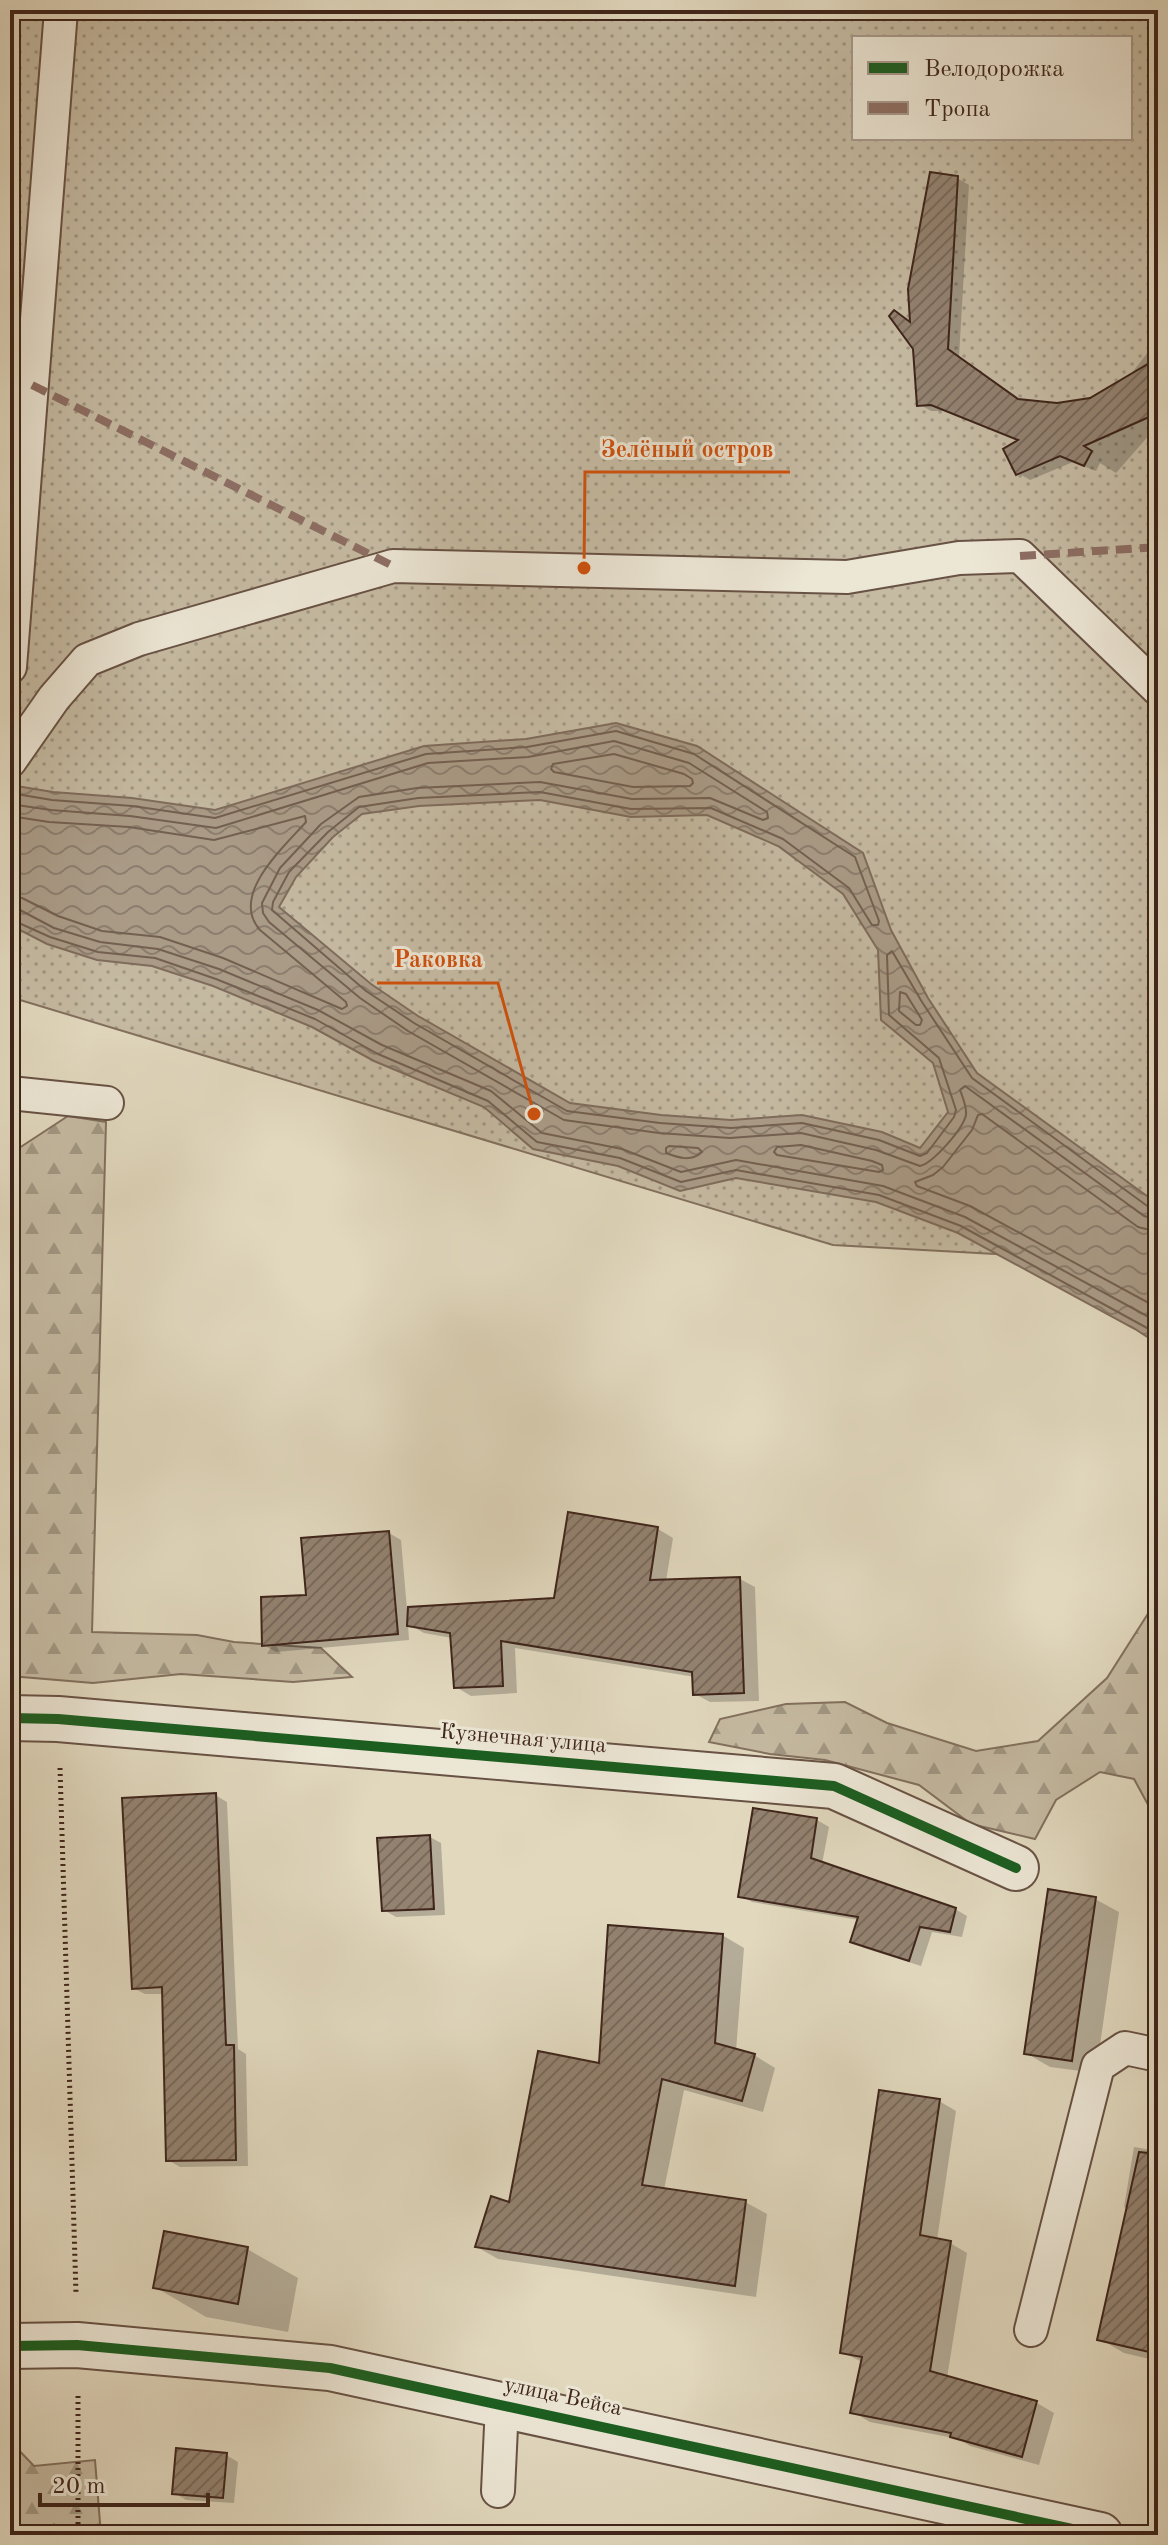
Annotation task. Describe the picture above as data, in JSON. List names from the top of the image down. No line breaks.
{"streets":{"street":["Кузнечная улица","улица Вейса"]},"places":["Зелёный остров","Раковка"],"legend":["Велодорожка","Тропа"],"scale_bar":"20 m"}
